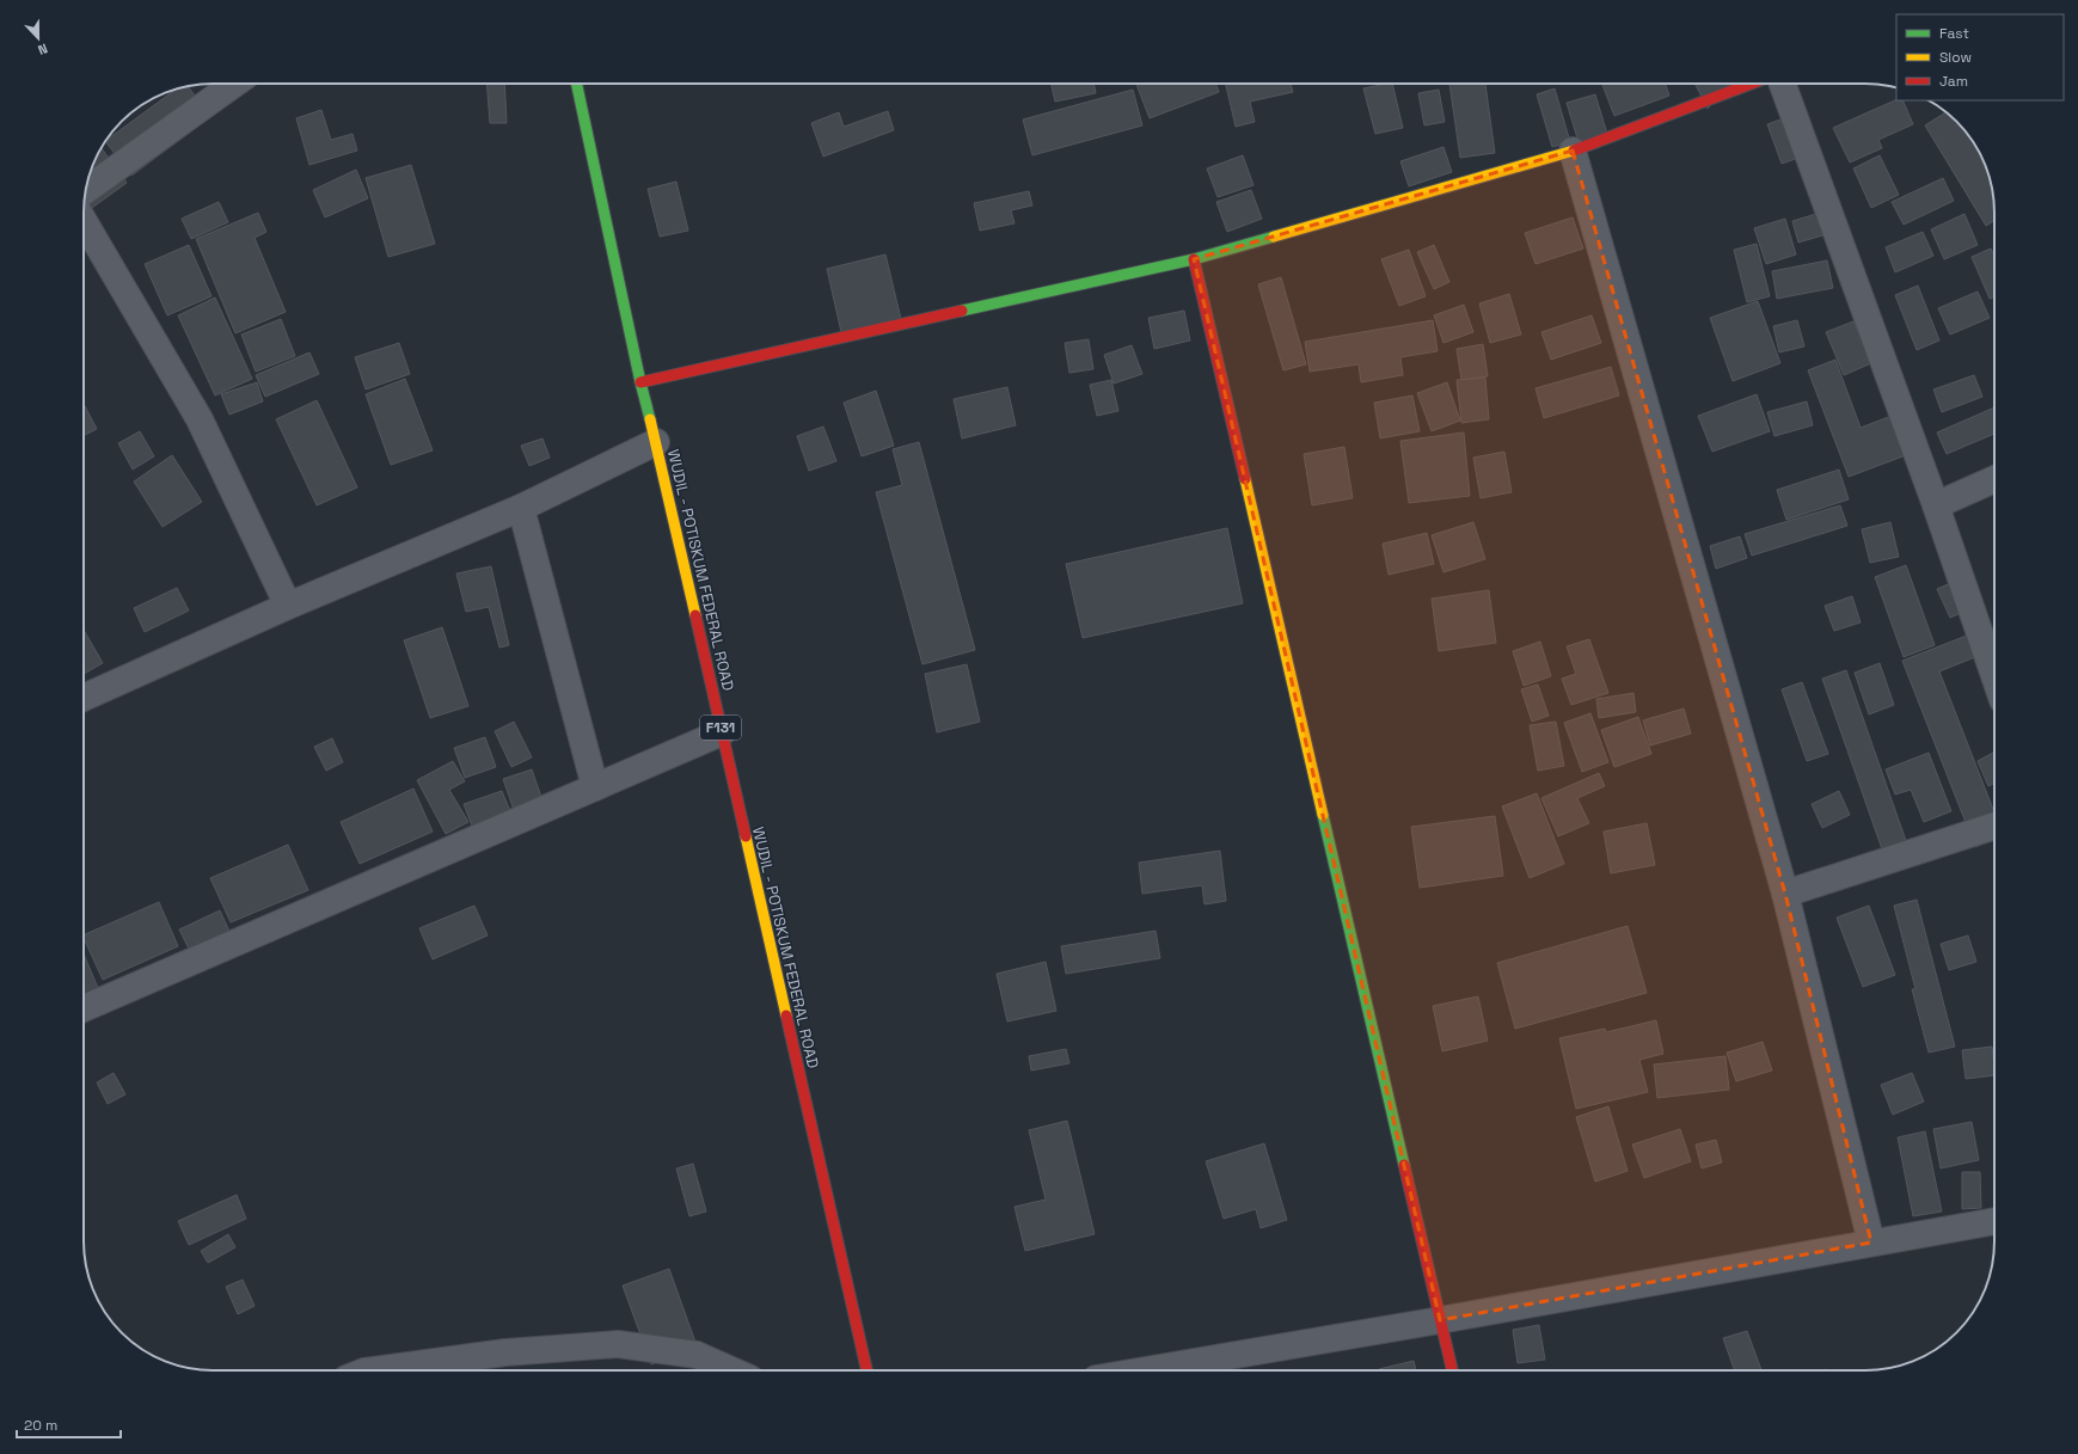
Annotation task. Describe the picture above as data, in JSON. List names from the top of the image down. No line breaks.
{"streets":{"street":["WUDIL - POTISKUM FEDERAL ROAD","F131"]},"legend":["Fast","Slow","Jam"],"scale_bar":"20 m","north":"bottom"}
